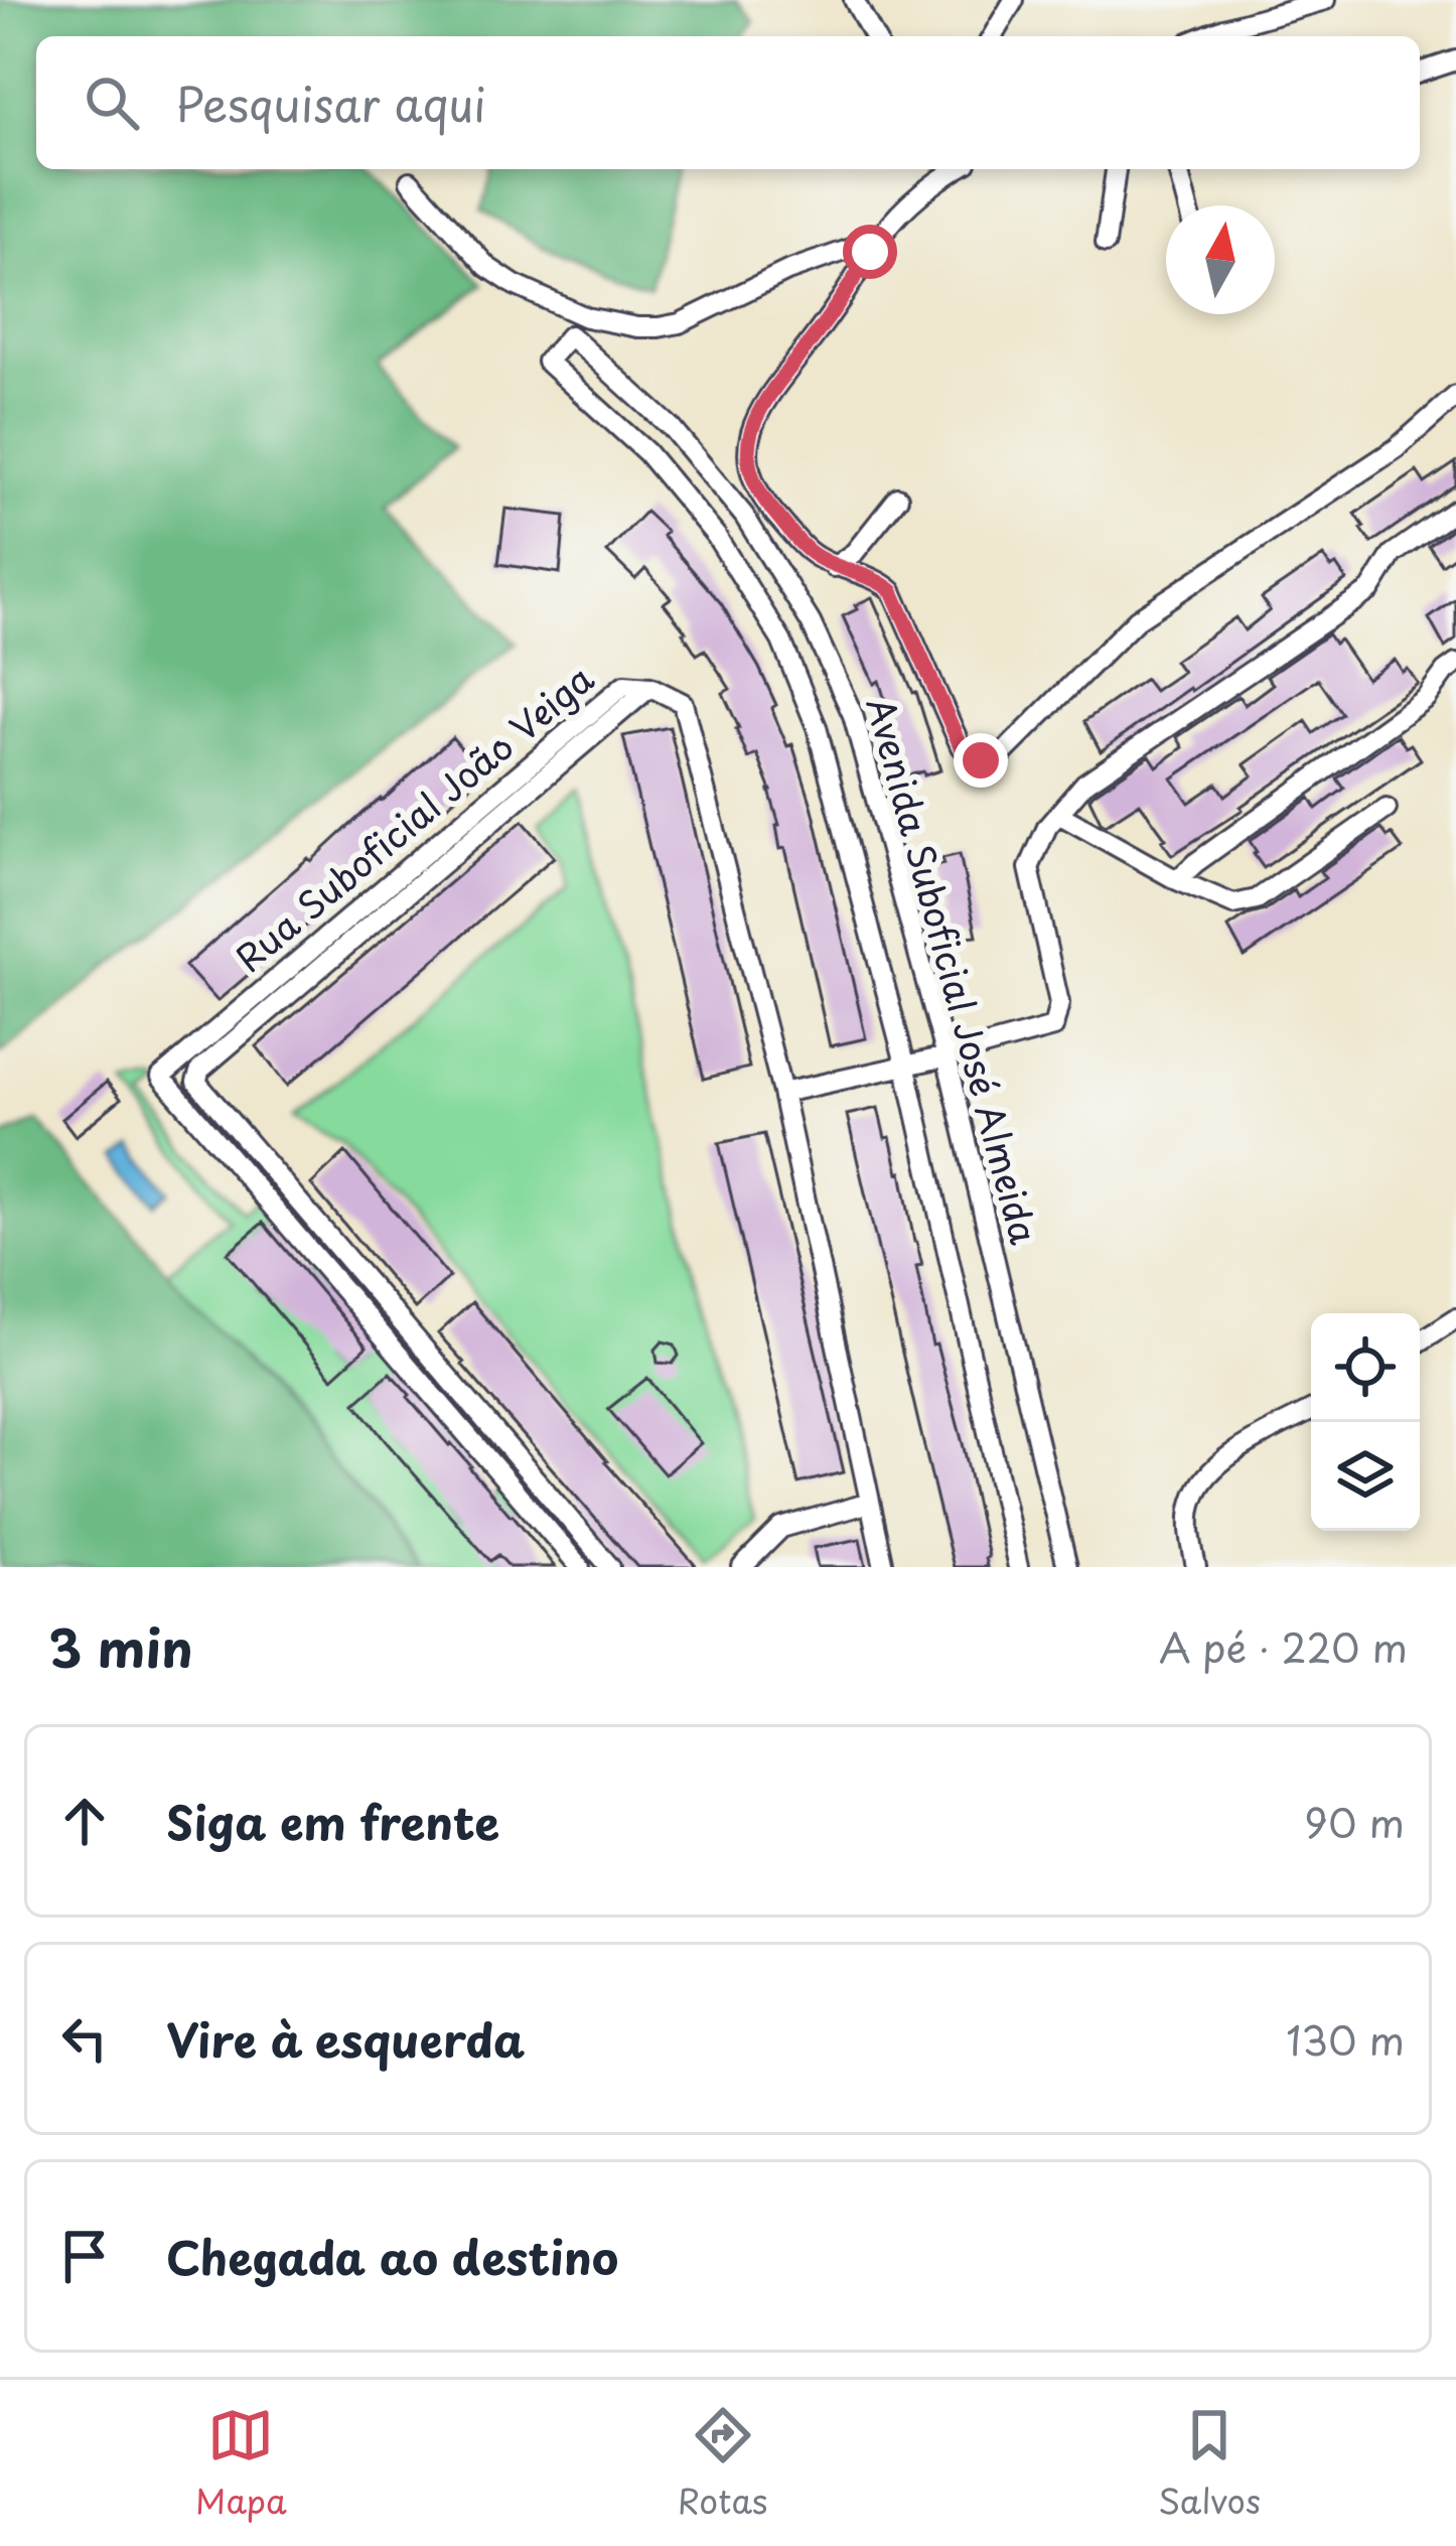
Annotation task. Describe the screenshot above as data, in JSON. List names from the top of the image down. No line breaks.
{"streets":{"street":["Rua Suboficial João Veiga","Avenida Suboficial José Almeida"]},"north":"top","page":{"search":"Pesquisar aqui","heading":["3 min","A pé · 220 m"],"list":[["Siga em frente","90 m"],["Vire à esquerda","130 m"],"Chegada ao destino"],"nav":["Mapa","Rotas","Salvos"]}}
